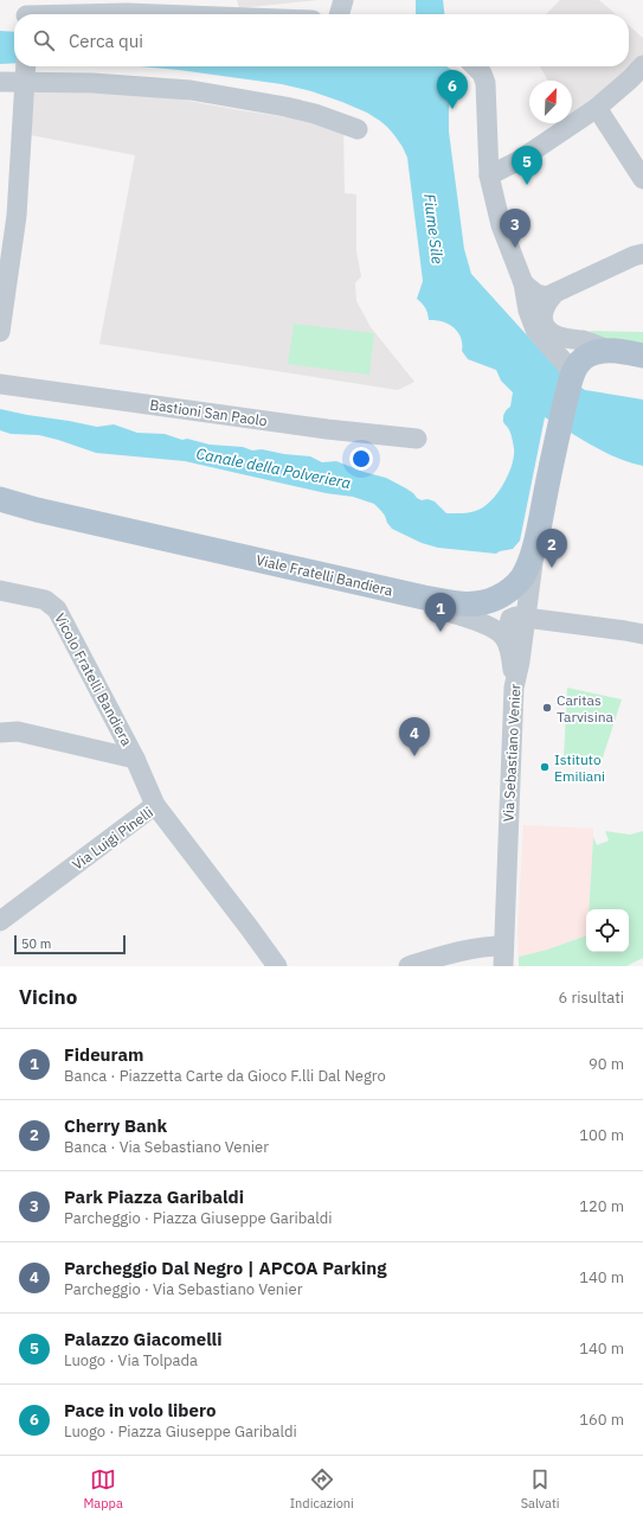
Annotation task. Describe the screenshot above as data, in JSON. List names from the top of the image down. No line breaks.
{"streets":{"main road":["Viale Fratelli Bandiera"],"street":["Bastioni San Paolo","Vicolo Fratelli Bandiera","Via Sebastiano Venier","Via Luigi Pinelli"]},"crossings":[["Viale Fratelli Bandiera","Via Sebastiano Venier"],["Vicolo Fratelli Bandiera","Via Luigi Pinelli"]],"water":["Fiume Sile","Canale della Polveriera"],"places":["Caritas Tarvisina","Istituto Emiliani"],"scale_bar":"50 m","north":"top right","page":{"search":"Cerca qui","pins":["6","5","3","2","1","4"],"scale":"50 m","heading":["Vicino","6 risultati"],"list":[{"mark":"1","name":"Fideuram","note":"Banca · Piazzetta Carte da Gioco F.lli Dal Negro","value":"90 m"},{"mark":"2","name":"Cherry Bank","note":"Banca · Via Sebastiano Venier","value":"100 m"},{"mark":"3","name":"Park Piazza Garibaldi","note":"Parcheggio · Piazza Giuseppe Garibaldi","value":"120 m"},{"mark":"4","name":"Parcheggio Dal Negro | APCOA Parking","note":"Parcheggio · Via Sebastiano Venier","value":"140 m"},{"mark":"5","name":"Palazzo Giacomelli","note":"Luogo · Via Tolpada","value":"140 m"},{"mark":"6","name":"Pace in volo libero","note":"Luogo · Piazza Giuseppe Garibaldi","value":"160 m"}],"nav":["Mappa","Indicazioni","Salvati"]}}
